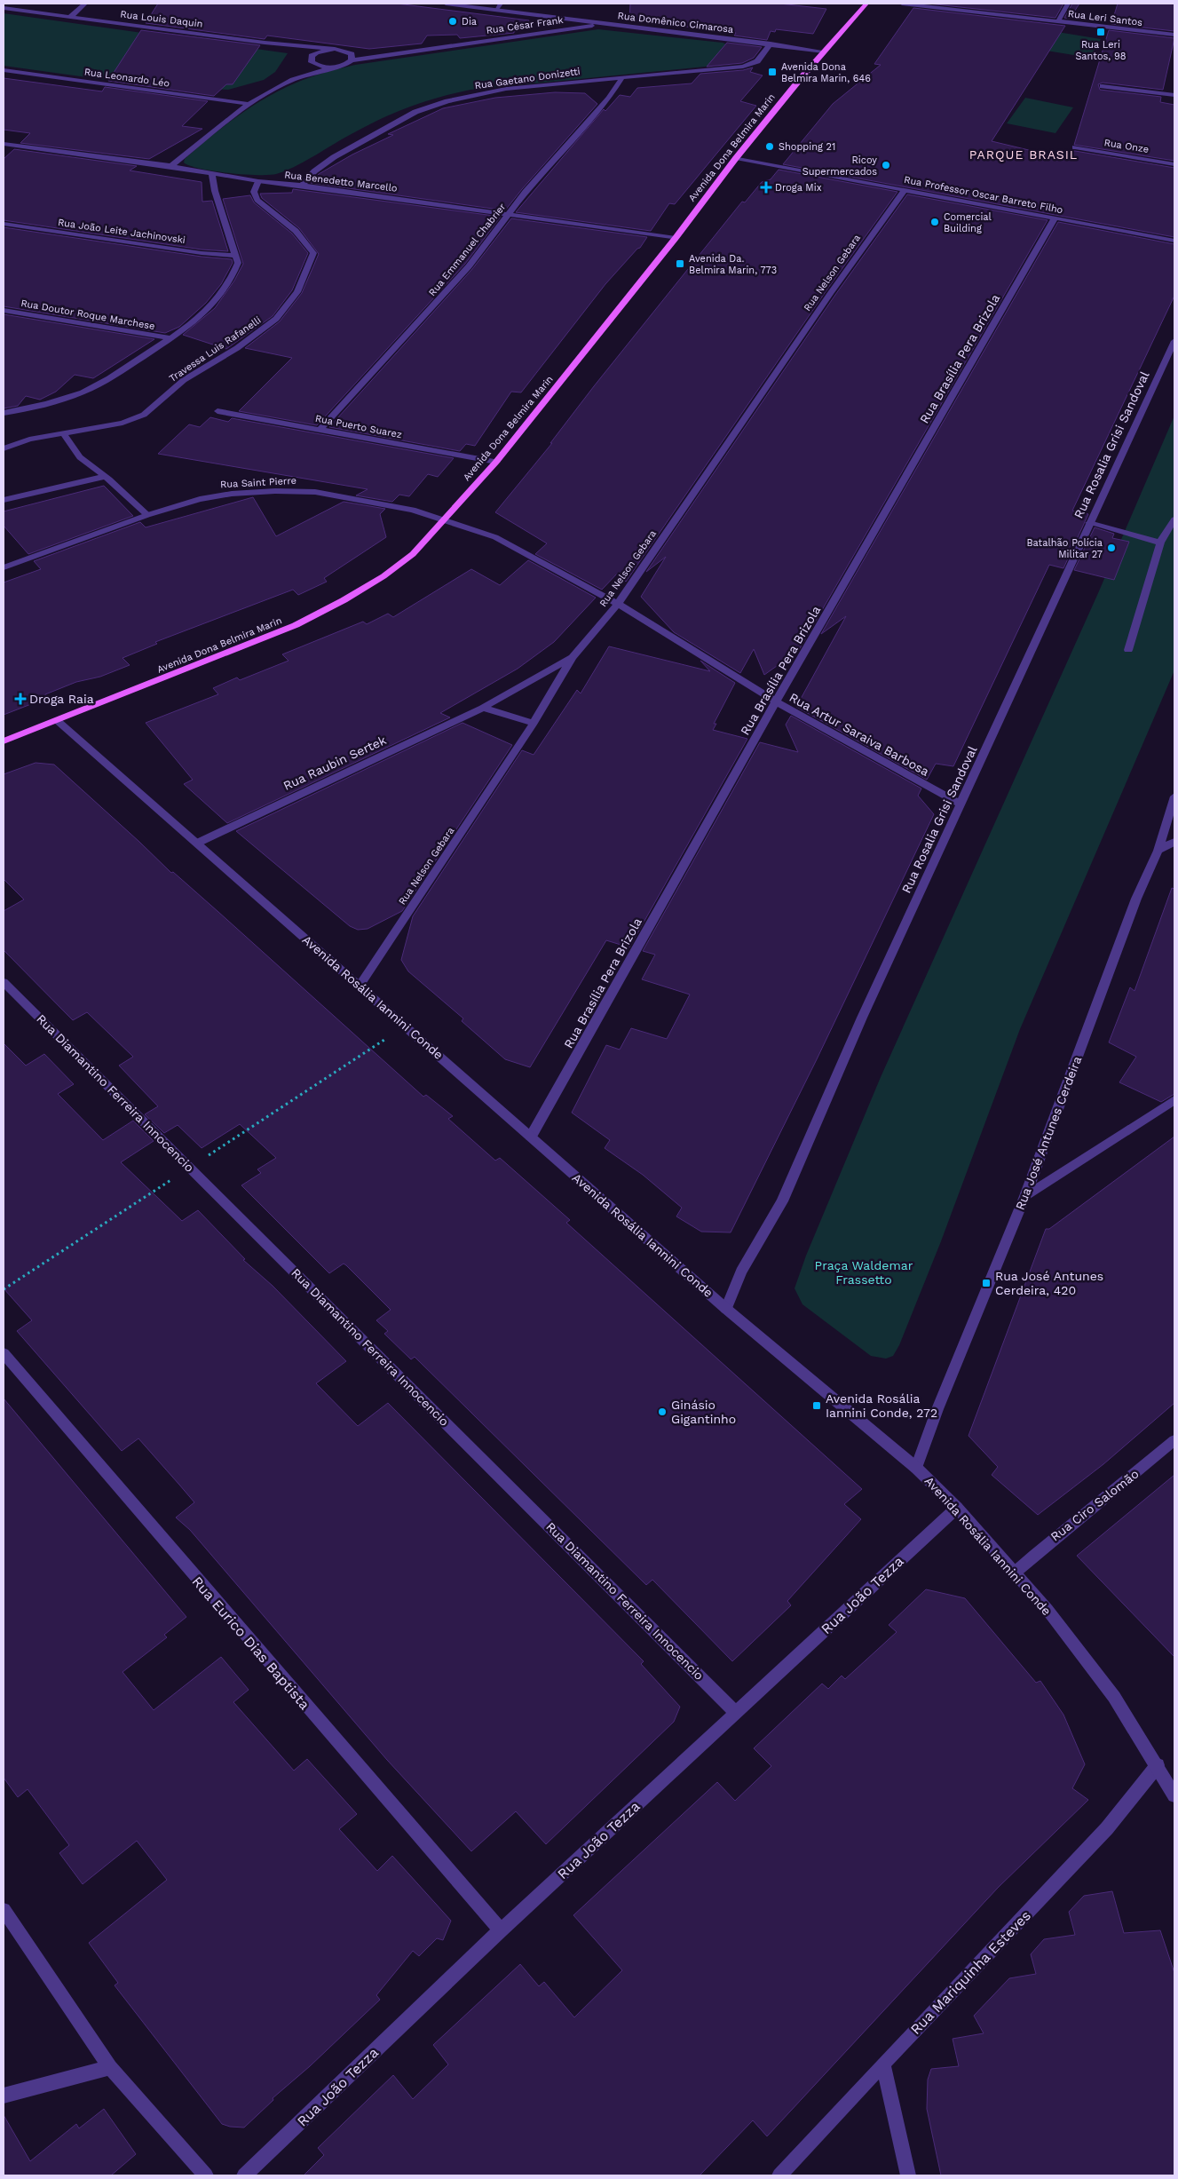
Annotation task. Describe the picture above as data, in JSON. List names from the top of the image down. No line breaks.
{"streets":{"main road":["Avenida Dona Belmira Marin"],"street":["Rua Leri Santos","Rua Louis Daquin","Rua Domênico Cimarosa","Rua César Frank","Rua Leonardo Léo","Rua Gaetano Donizetti","Rua Onze","Rua Benedetto Marcello","Rua Professor Oscar Barreto Filho","Rua João Leite Jachinovski","Rua Emmanuel Chabrier","Rua Nelson Gebara","Rua Doutor Roque Marchese","Travessa Luis Rafanelli","Rua Brasília Pera Brizola","Rua Puerto Suarez","Rua Rosalia Grisi Sandoval","Rua Saint Pierre","Rua Artur Saraiva Barbosa","Rua Raubin Sertek","Avenida Rosália Iannini Conde","Rua Diamantino Ferreira Innocencio","Rua José Antunes Cerdeira","Rua Ciro Salomão","Rua João Tezza","Rua Eurico Dias Baptista","Rua Mariquinha Esteves"]},"crossings":[["Rua Louis Daquin","Rua César Frank"],["Rua Domênico Cimarosa","Rua César Frank"],["Rua Domênico Cimarosa","Rua Gaetano Donizetti"],["Rua Domênico Cimarosa","Avenida Dona Belmira Marin"],["Rua Gaetano Donizetti","Rua Benedetto Marcello"],["Rua Gaetano Donizetti","Rua Emmanuel Chabrier"],["Avenida Dona Belmira Marin","Rua Benedetto Marcello"],["Avenida Dona Belmira Marin","Rua Professor Oscar Barreto Filho"],["Avenida Dona Belmira Marin","Rua Puerto Suarez"],["Avenida Dona Belmira Marin","Rua Saint Pierre"],["Avenida Dona Belmira Marin","Rua Artur Saraiva Barbosa"],["Avenida Dona Belmira Marin","Avenida Rosália Iannini Conde"],["Rua Benedetto Marcello","Rua Emmanuel Chabrier"],["Rua Benedetto Marcello","Travessa Luis Rafanelli"],["Rua Professor Oscar Barreto Filho","Rua Nelson Gebara"],["Rua Professor Oscar Barreto Filho","Rua Brasília Pera Brizola"],["Rua Emmanuel Chabrier","Rua Puerto Suarez"],["Rua Nelson Gebara","Rua Artur Saraiva Barbosa"],["Rua Nelson Gebara","Rua Raubin Sertek"],["Rua Nelson Gebara","Avenida Rosália Iannini Conde"],["Rua Brasília Pera Brizola","Rua Artur Saraiva Barbosa"],["Rua Brasília Pera Brizola","Avenida Rosália Iannini Conde"],["Rua Rosalia Grisi Sandoval","Rua Artur Saraiva Barbosa"],["Rua Rosalia Grisi Sandoval","Avenida Rosália Iannini Conde"],["Rua Saint Pierre","Rua Artur Saraiva Barbosa"],["Rua Raubin Sertek","Avenida Rosália Iannini Conde"],["Avenida Rosália Iannini Conde","Rua José Antunes Cerdeira"],["Avenida Rosália Iannini Conde","Rua Ciro Salomão"],["Avenida Rosália Iannini Conde","Rua João Tezza"],["Avenida Rosália Iannini Conde","Rua Mariquinha Esteves"],["Rua Diamantino Ferreira Innocencio","Rua João Tezza"],["Rua João Tezza","Rua Eurico Dias Baptista"]],"districts":["PARQUE BRASIL"],"parks":["Praça Waldemar Frassetto"],"places":{"other":["Dia","Shopping 21","Ricoy Supermercados","Comercial Building","Batalhão Polícia Militar 27","Ginásio Gigantinho"],"transit":["Rua Leri Santos, 98","Avenida Dona Belmira Marin, 646","Avenida Da. Belmira Marin, 773","Rua José Antunes Cerdeira, 420","Avenida Rosália Iannini Conde, 272"],"health":["Droga Mix","Droga Raia"]}}
